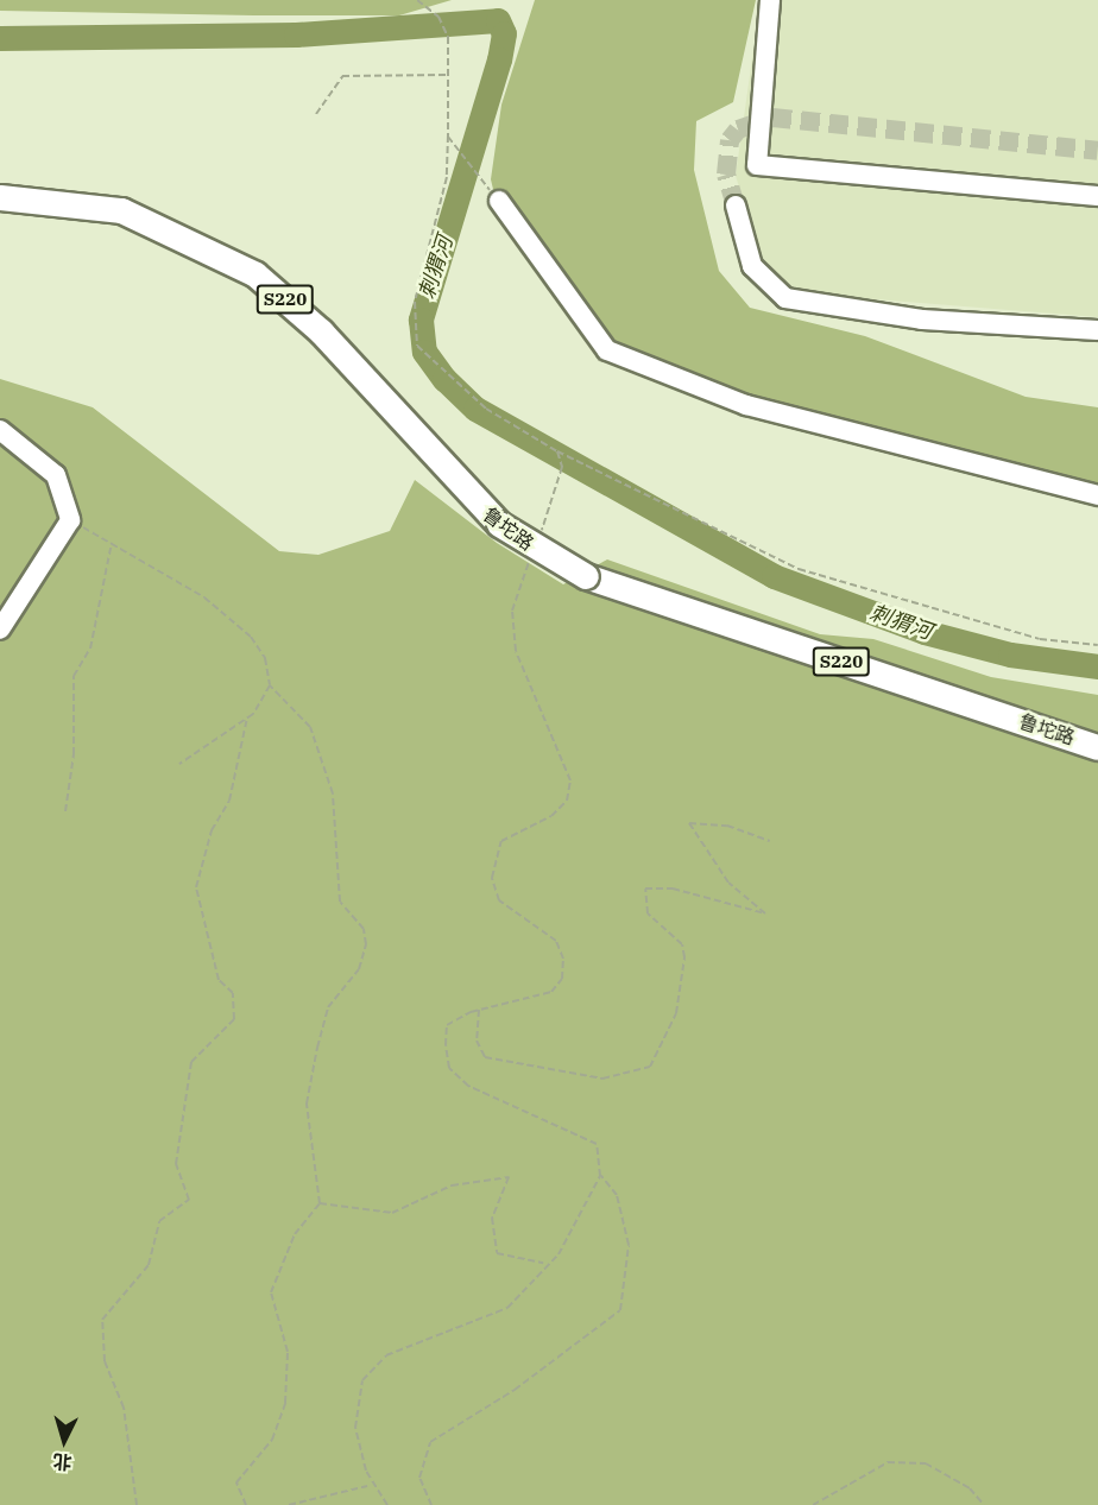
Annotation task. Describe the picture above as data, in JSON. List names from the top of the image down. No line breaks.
{"streets":{"main road":["S220","鲁坨路"]},"water":["刺猬河"],"north":"bottom"}
